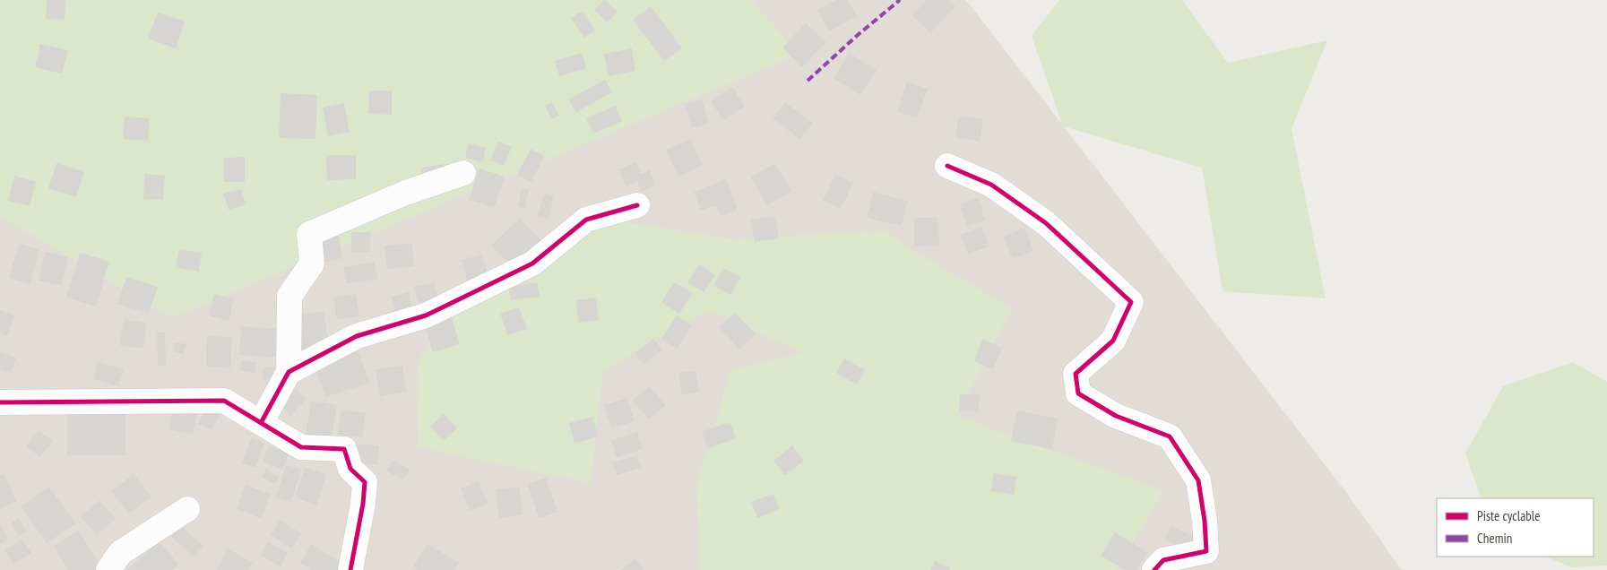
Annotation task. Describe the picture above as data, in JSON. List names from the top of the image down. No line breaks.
{"legend":["Piste cyclable","Chemin"]}
